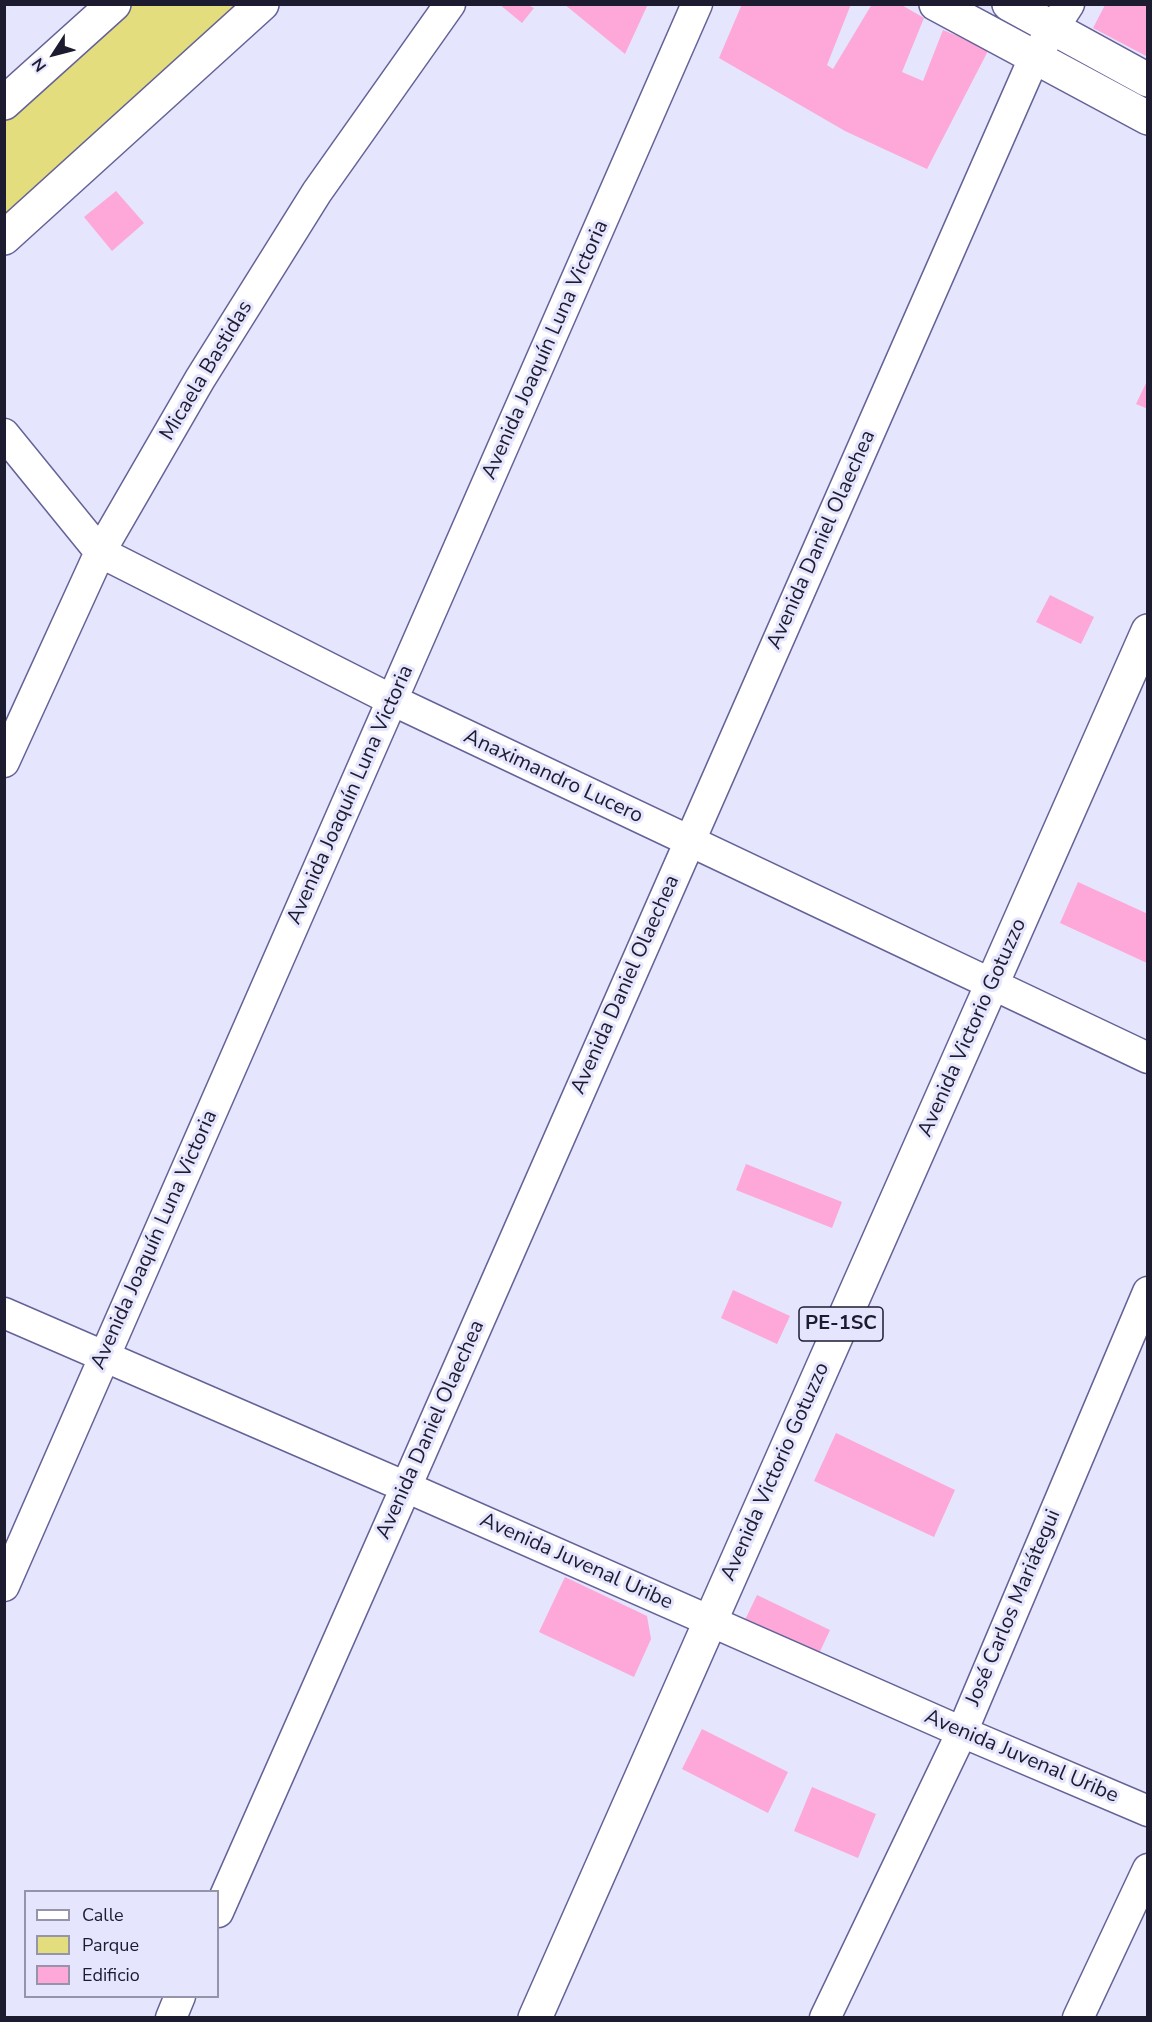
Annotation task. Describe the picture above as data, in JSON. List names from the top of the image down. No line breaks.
{"streets":{"main road":["Avenida Victorio Gotuzzo","PE-1SC"],"street":["Avenida Joaquín Luna Victoria","Micaela Bastidas","Avenida Daniel Olaechea","Anaximandro Lucero","Avenida Juvenal Uribe","José Carlos Mariátegui"]},"crossings":[["Avenida Joaquín Luna Victoria","Anaximandro Lucero"],["Avenida Joaquín Luna Victoria","Avenida Juvenal Uribe"],["Micaela Bastidas","Anaximandro Lucero"],["Avenida Daniel Olaechea","Anaximandro Lucero"],["Avenida Daniel Olaechea","Avenida Juvenal Uribe"],["Anaximandro Lucero","Avenida Victorio Gotuzzo"],["Avenida Victorio Gotuzzo","Avenida Juvenal Uribe"],["Avenida Juvenal Uribe","José Carlos Mariátegui"]],"legend":["Calle","Parque","Edificio"],"north":"bottom left"}
